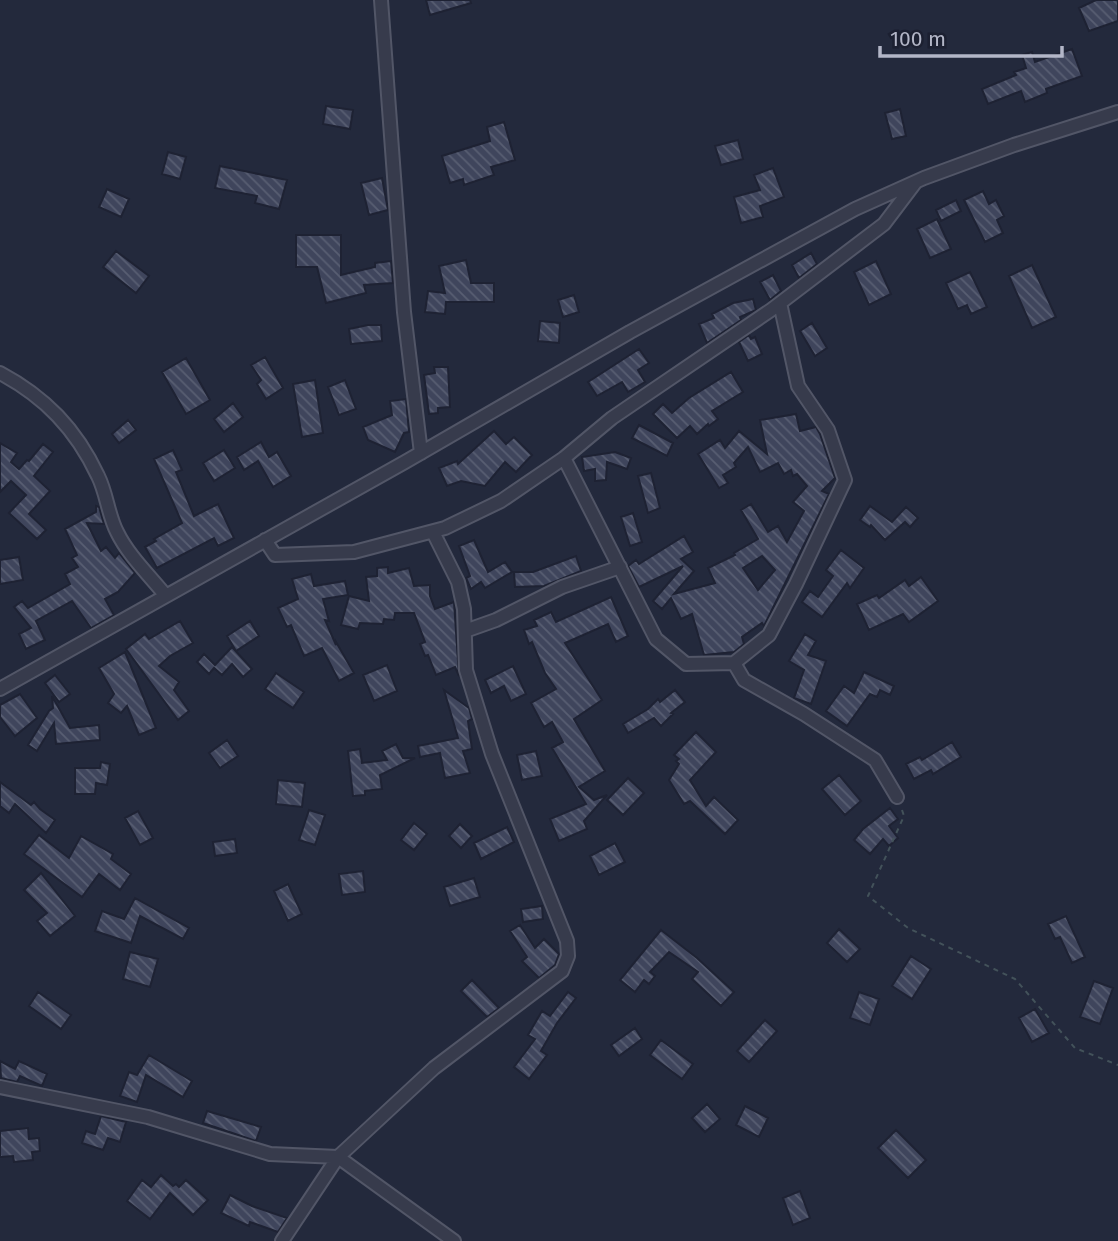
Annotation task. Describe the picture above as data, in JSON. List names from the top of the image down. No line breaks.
{"scale_bar":"100 m"}
